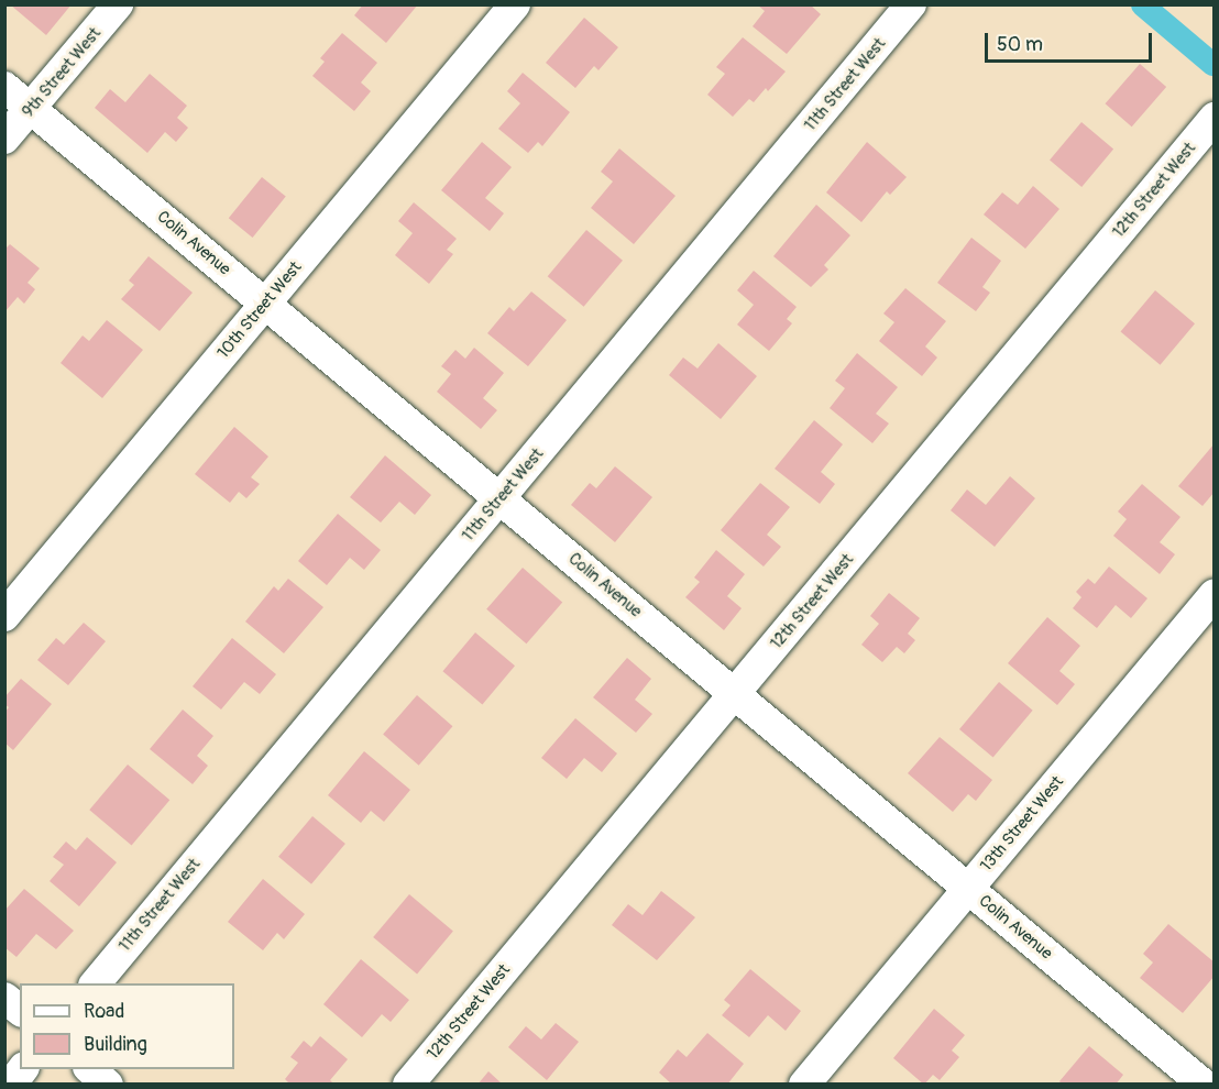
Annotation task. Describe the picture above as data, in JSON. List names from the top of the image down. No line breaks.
{"streets":{"street":["9th Street West","11th Street West","12th Street West","Colin Avenue","10th Street West","13th Street West"]},"crossings":[["9th Street West","Colin Avenue"],["11th Street West","Colin Avenue"],["12th Street West","Colin Avenue"],["Colin Avenue","10th Street West"],["Colin Avenue","13th Street West"]],"legend":["Road","Building"],"scale_bar":"50 m"}
